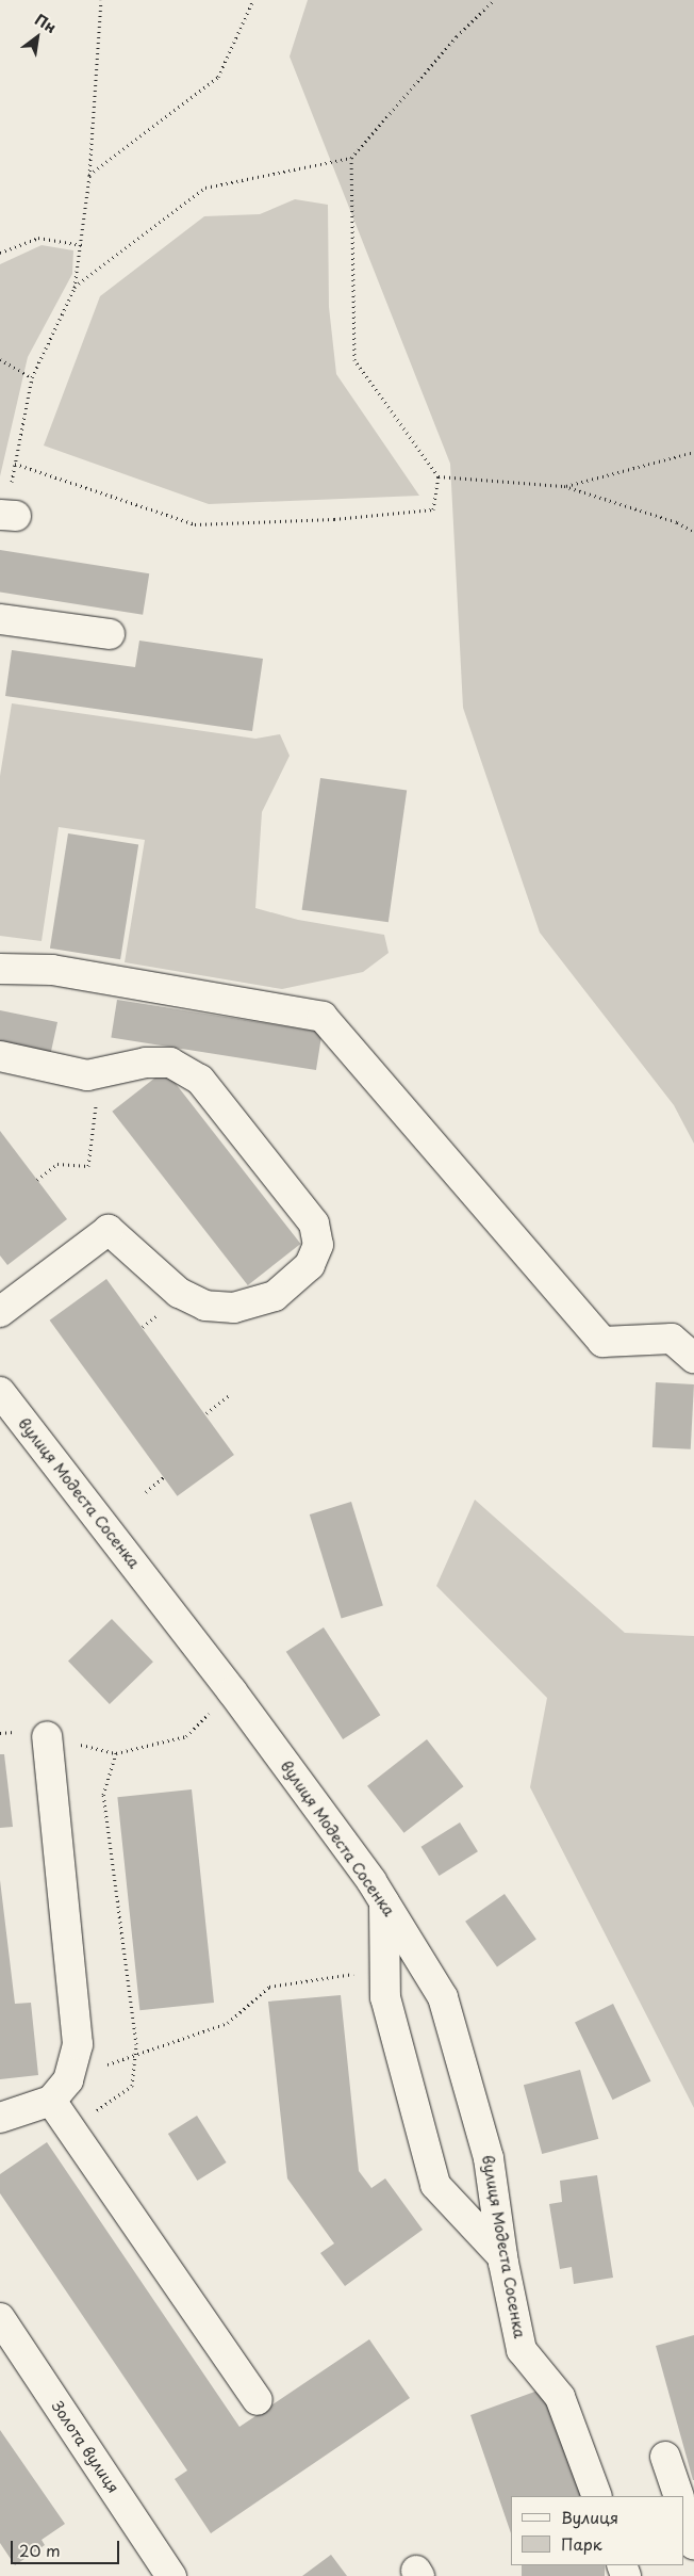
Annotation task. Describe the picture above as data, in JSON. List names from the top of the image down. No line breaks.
{"streets":{"street":["вулиця Модеста Сосенка","Золота вулиця"]},"legend":["Вулиця","Парк"],"scale_bar":"20 m","north":"top right"}
